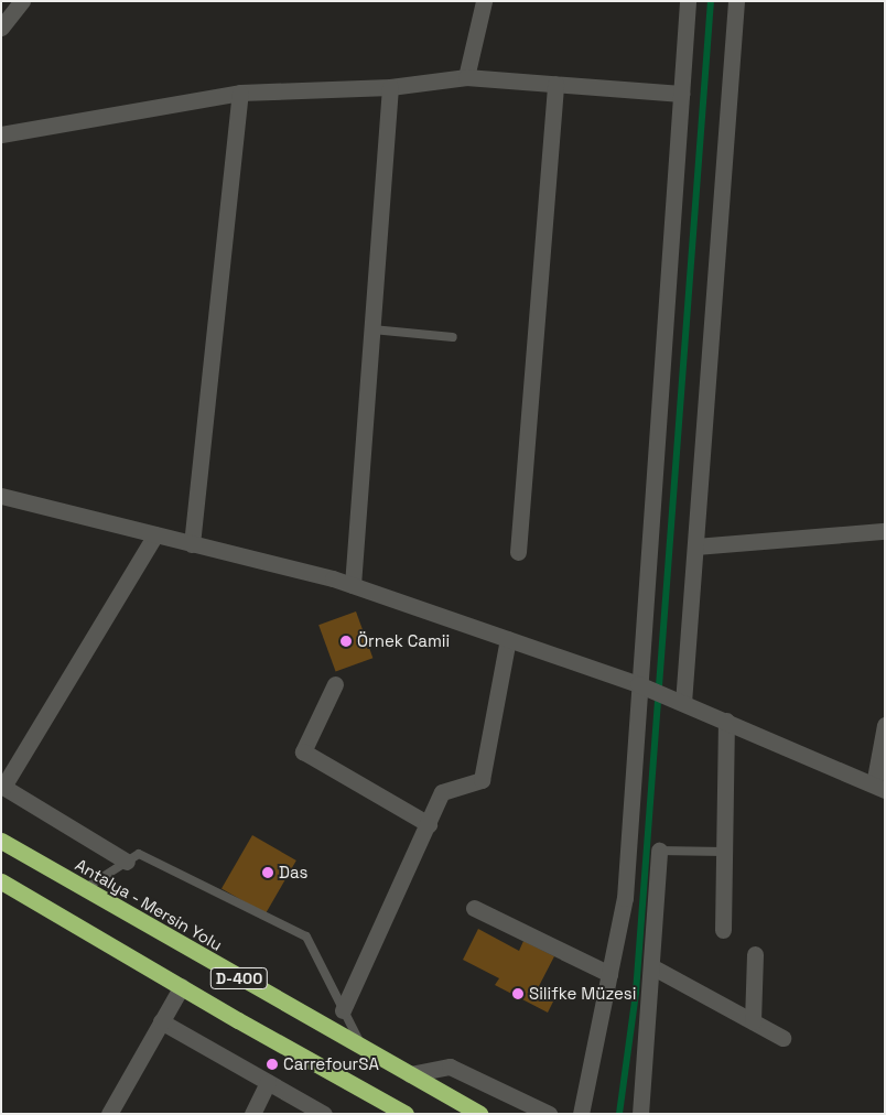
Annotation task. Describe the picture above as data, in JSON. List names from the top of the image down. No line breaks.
{"streets":{"highway":["Antalya - Mersin Yolu","D-400"]},"places":["Örnek Camii","Das","Silifke Müzesi","CarrefourSA"]}
